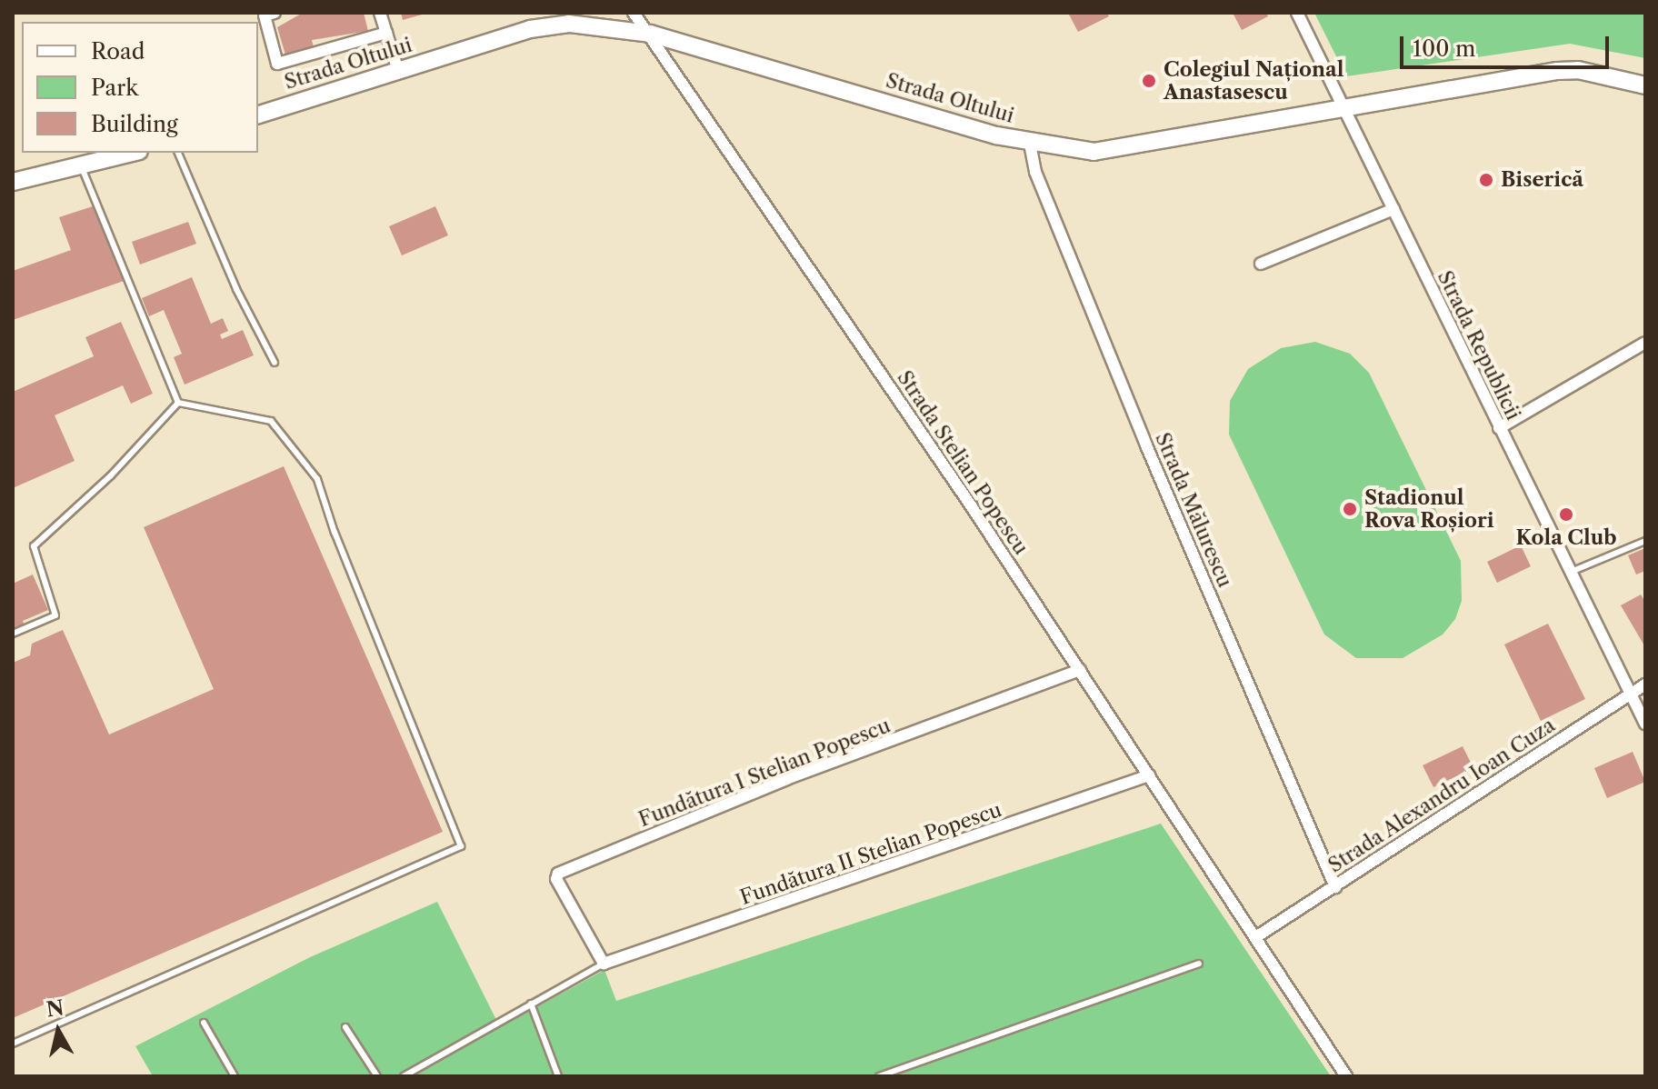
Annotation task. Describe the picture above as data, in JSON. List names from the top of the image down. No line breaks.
{"streets":{"main road":["Strada Oltului"],"street":["Strada Republicii","Strada Stelian Popescu","Strada Mălurescu","Fundătura I Stelian Popescu","Strada Alexandru Ioan Cuza","Fundătura II Stelian Popescu"]},"crossings":[["Strada Oltului","Strada Republicii"],["Strada Oltului","Strada Stelian Popescu"],["Strada Oltului","Strada Mălurescu"],["Strada Republicii","Strada Alexandru Ioan Cuza"],["Strada Stelian Popescu","Fundătura I Stelian Popescu"],["Strada Stelian Popescu","Strada Alexandru Ioan Cuza"],["Strada Stelian Popescu","Fundătura II Stelian Popescu"],["Strada Mălurescu","Strada Alexandru Ioan Cuza"],["Fundătura I Stelian Popescu","Fundătura II Stelian Popescu"]],"places":["Colegiul Național Anastasescu","Biserică","Stadionul Rova Roșiori","Kola Club"],"legend":["Road","Park","Building"],"scale_bar":"100 m","north":"top"}
